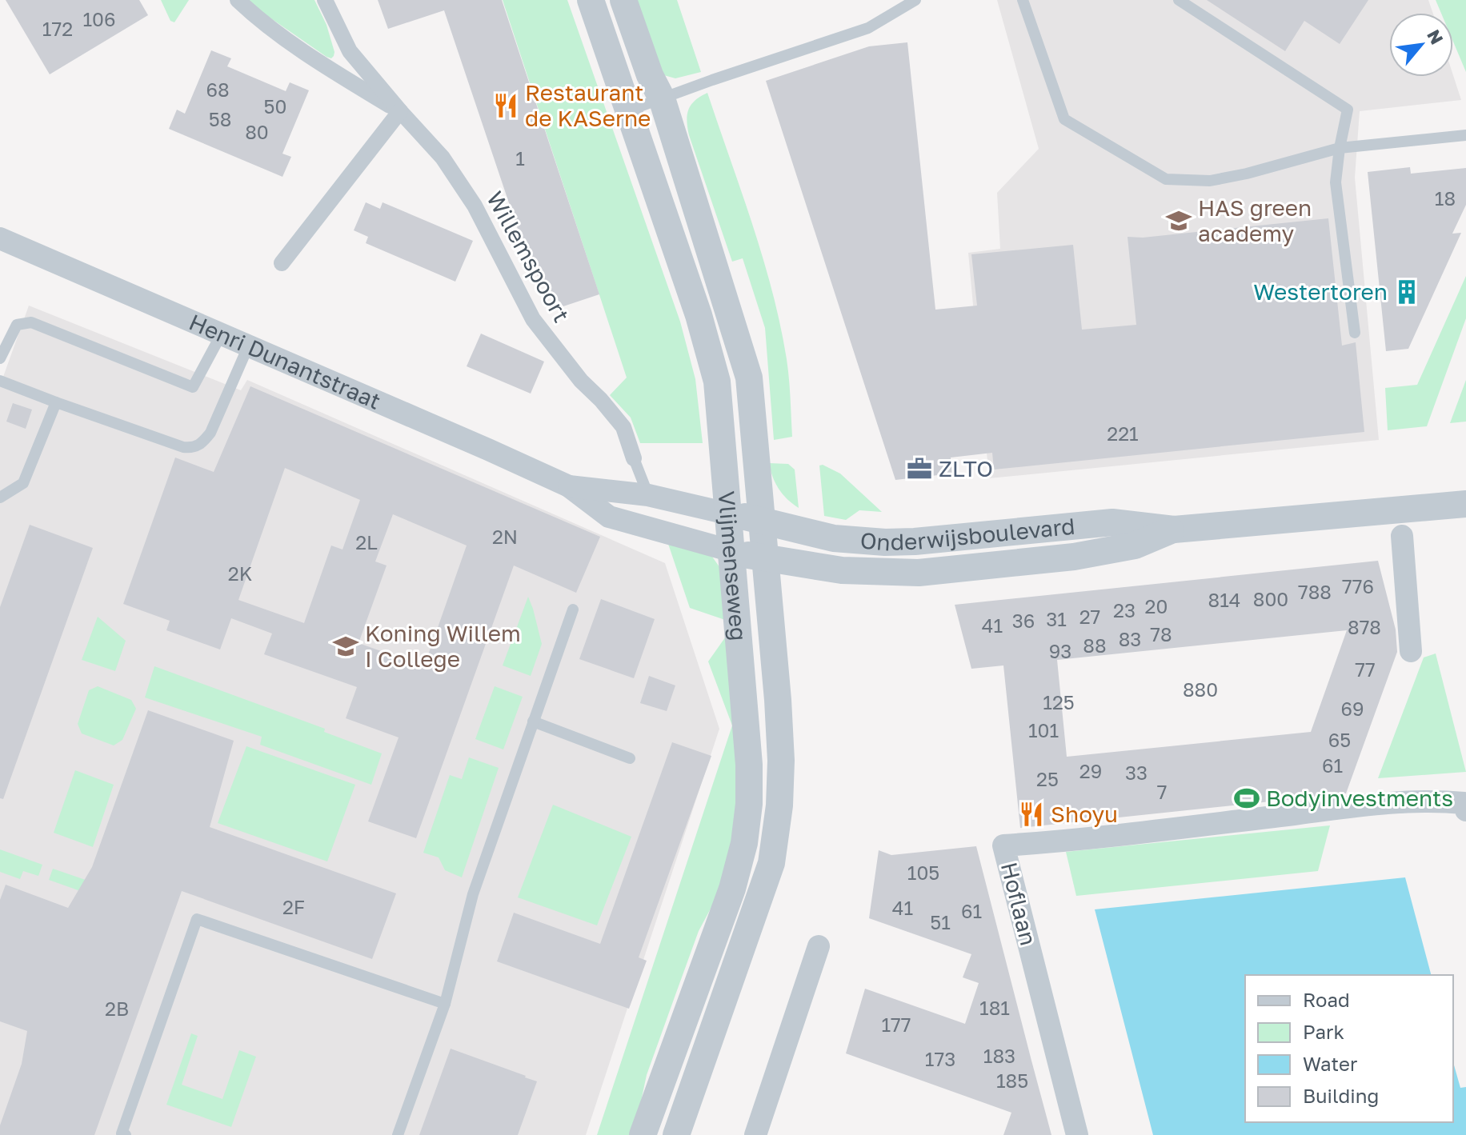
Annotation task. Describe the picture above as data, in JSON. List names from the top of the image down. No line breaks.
{"streets":{"street":["Willemspoort","Henri Dunantstraat","Onderwijsboulevard","Vlijmenseweg","Hoflaan"]},"crossings":[["Henri Dunantstraat","Onderwijsboulevard"],["Henri Dunantstraat","Vlijmenseweg"],["Onderwijsboulevard","Vlijmenseweg"]],"places":{"restaurant":["Restaurant de KASerne","Shoyu"],"school or university":["HAS green academy","Koning Willem I College"],"building":["Westertoren"],"office":["ZLTO"],"sports":["Bodyinvestments"]},"house_numbers":["106","172","68","50","58","80","1","18","221","2N","2L","2K","776","788","800","814","20","23","27","31","36","41","878","78","83","88","93","77","880","125","69","101","65","61","29","33","25","7","105","2F","41","61","51","181","2B","177","183","173","185"],"legend":["Road","Park","Water","Building"],"north":"top right"}
